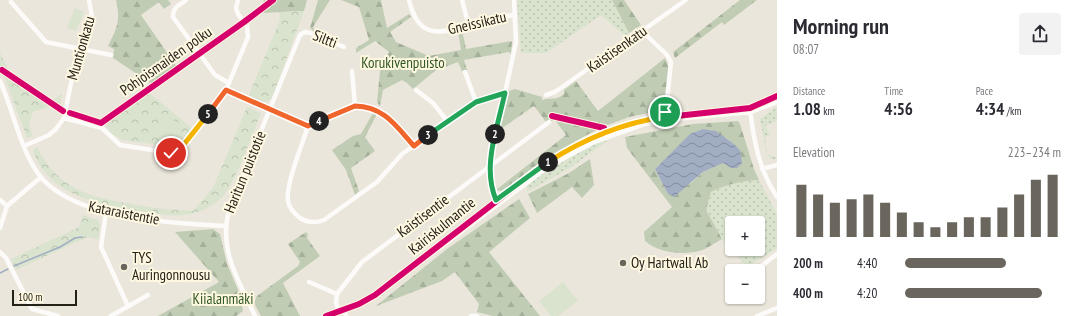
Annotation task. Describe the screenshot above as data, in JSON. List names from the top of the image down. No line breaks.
{"streets":{"street":["Gneissikatu","Siltti","Muntionkatu","Kaistisenkatu","Haritun puistotie","Kataraistentie","Kaistisentie","Kairiskulmantie"],"cycle path":["Pohjoismaiden polku"]},"crossings":[["Siltti","Haritun puistotie"],["Muntionkatu","Kataraistentie"],["Haritun puistotie","Kataraistentie"]],"parks":["Korukivenpuisto","Kiialanmäki"],"places":["Oy Hartwall Ab","TYS Auringonnousu"],"scale_bar":"100 m","page":{"heading":["Morning run","08:07"],"stats":[["Distance","1.08 km"],["Time","4:56"],["Pace","4:34 /km"]],"pins":["5","4","2","3","1"],"chart":["Elevation","223–234 m"],"map_buttons":["+","−"],"list":[{"name":"200 m","note":"4:40"},{"name":"400 m","note":"4:20"}],"scale":"100 m"}}
